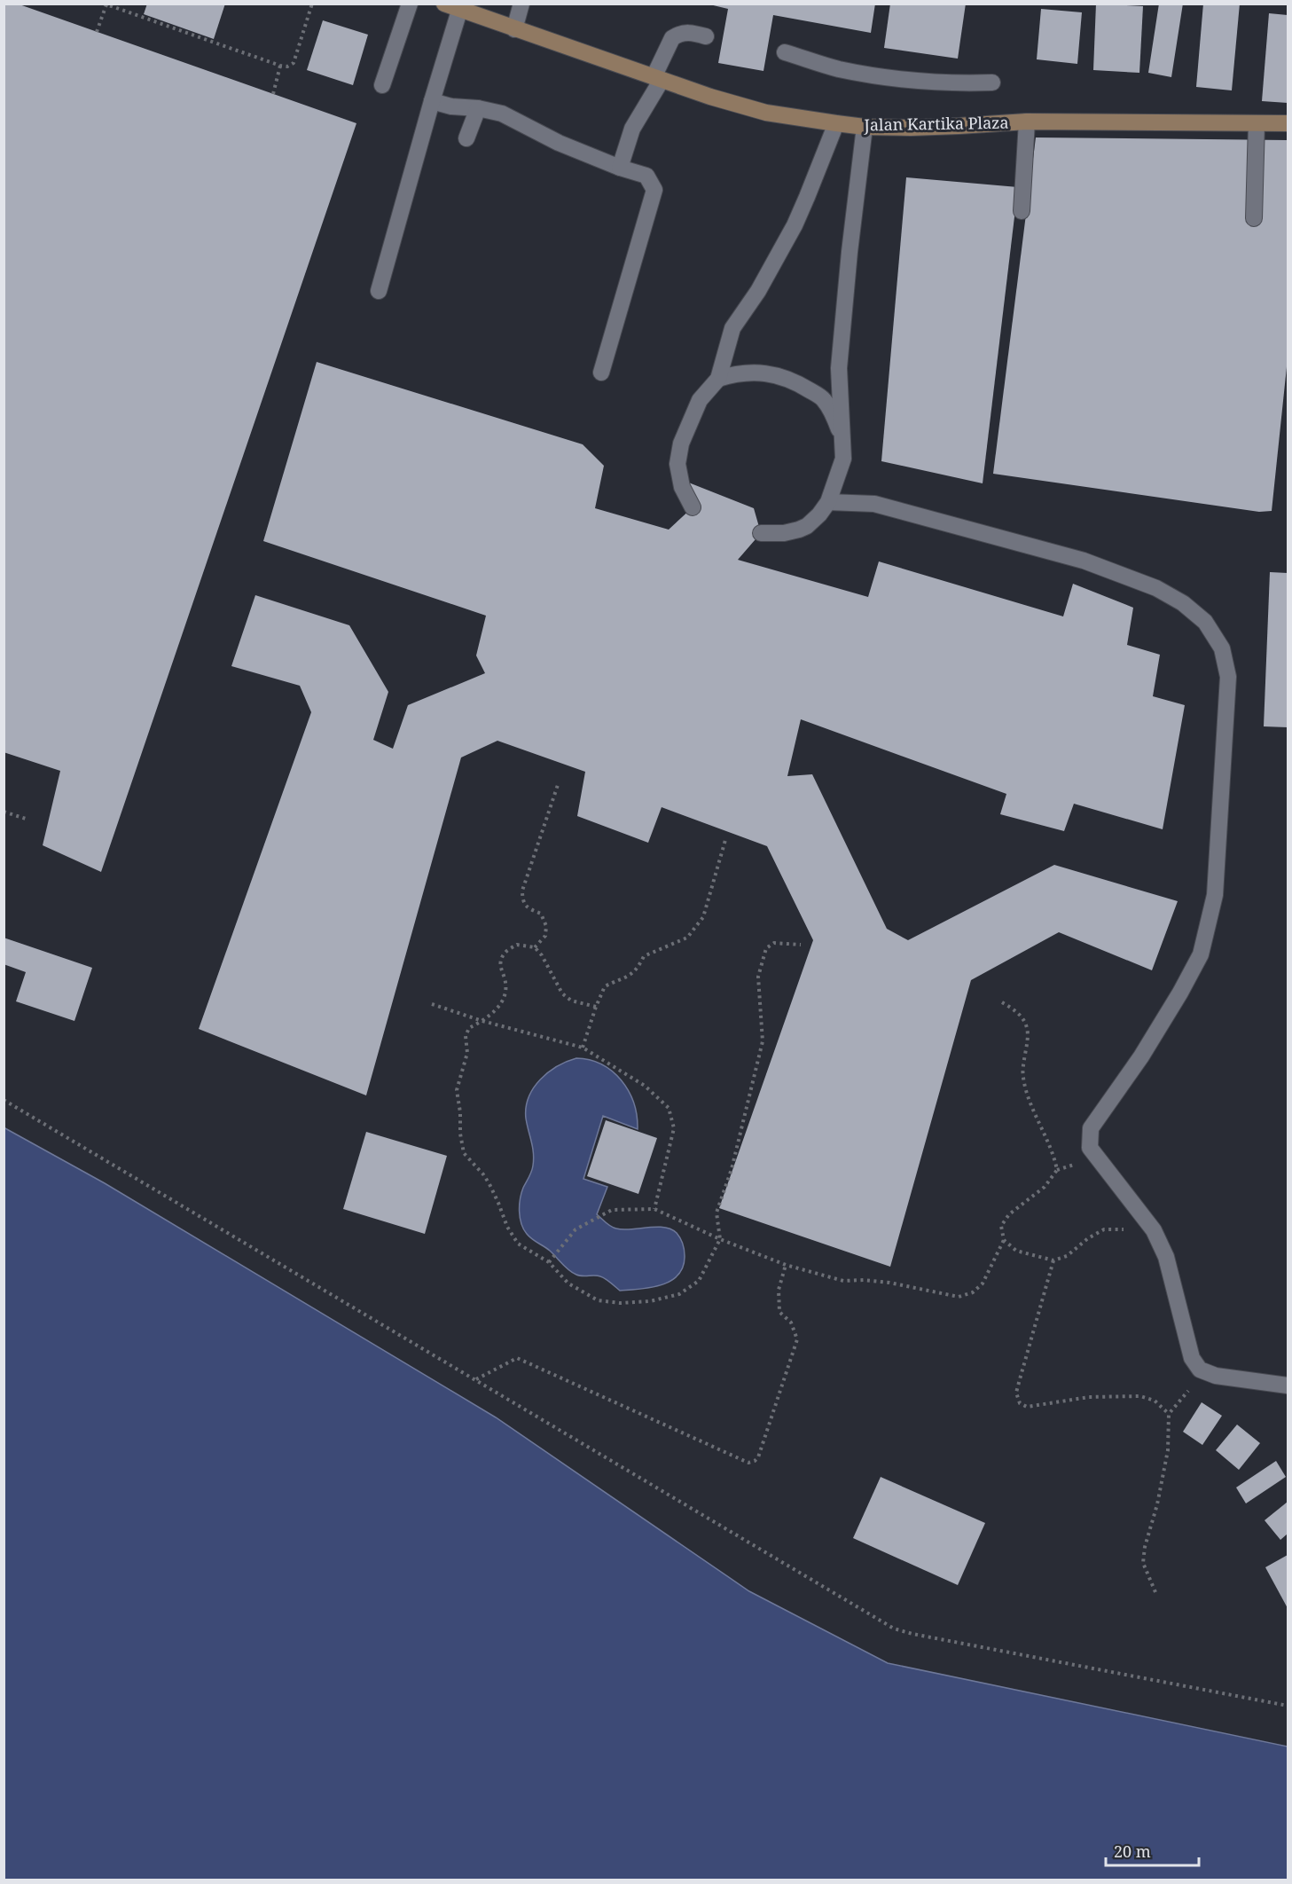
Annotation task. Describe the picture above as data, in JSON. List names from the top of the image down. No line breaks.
{"streets":{"main road":["Jalan Kartika Plaza"]},"scale_bar":"20 m"}
